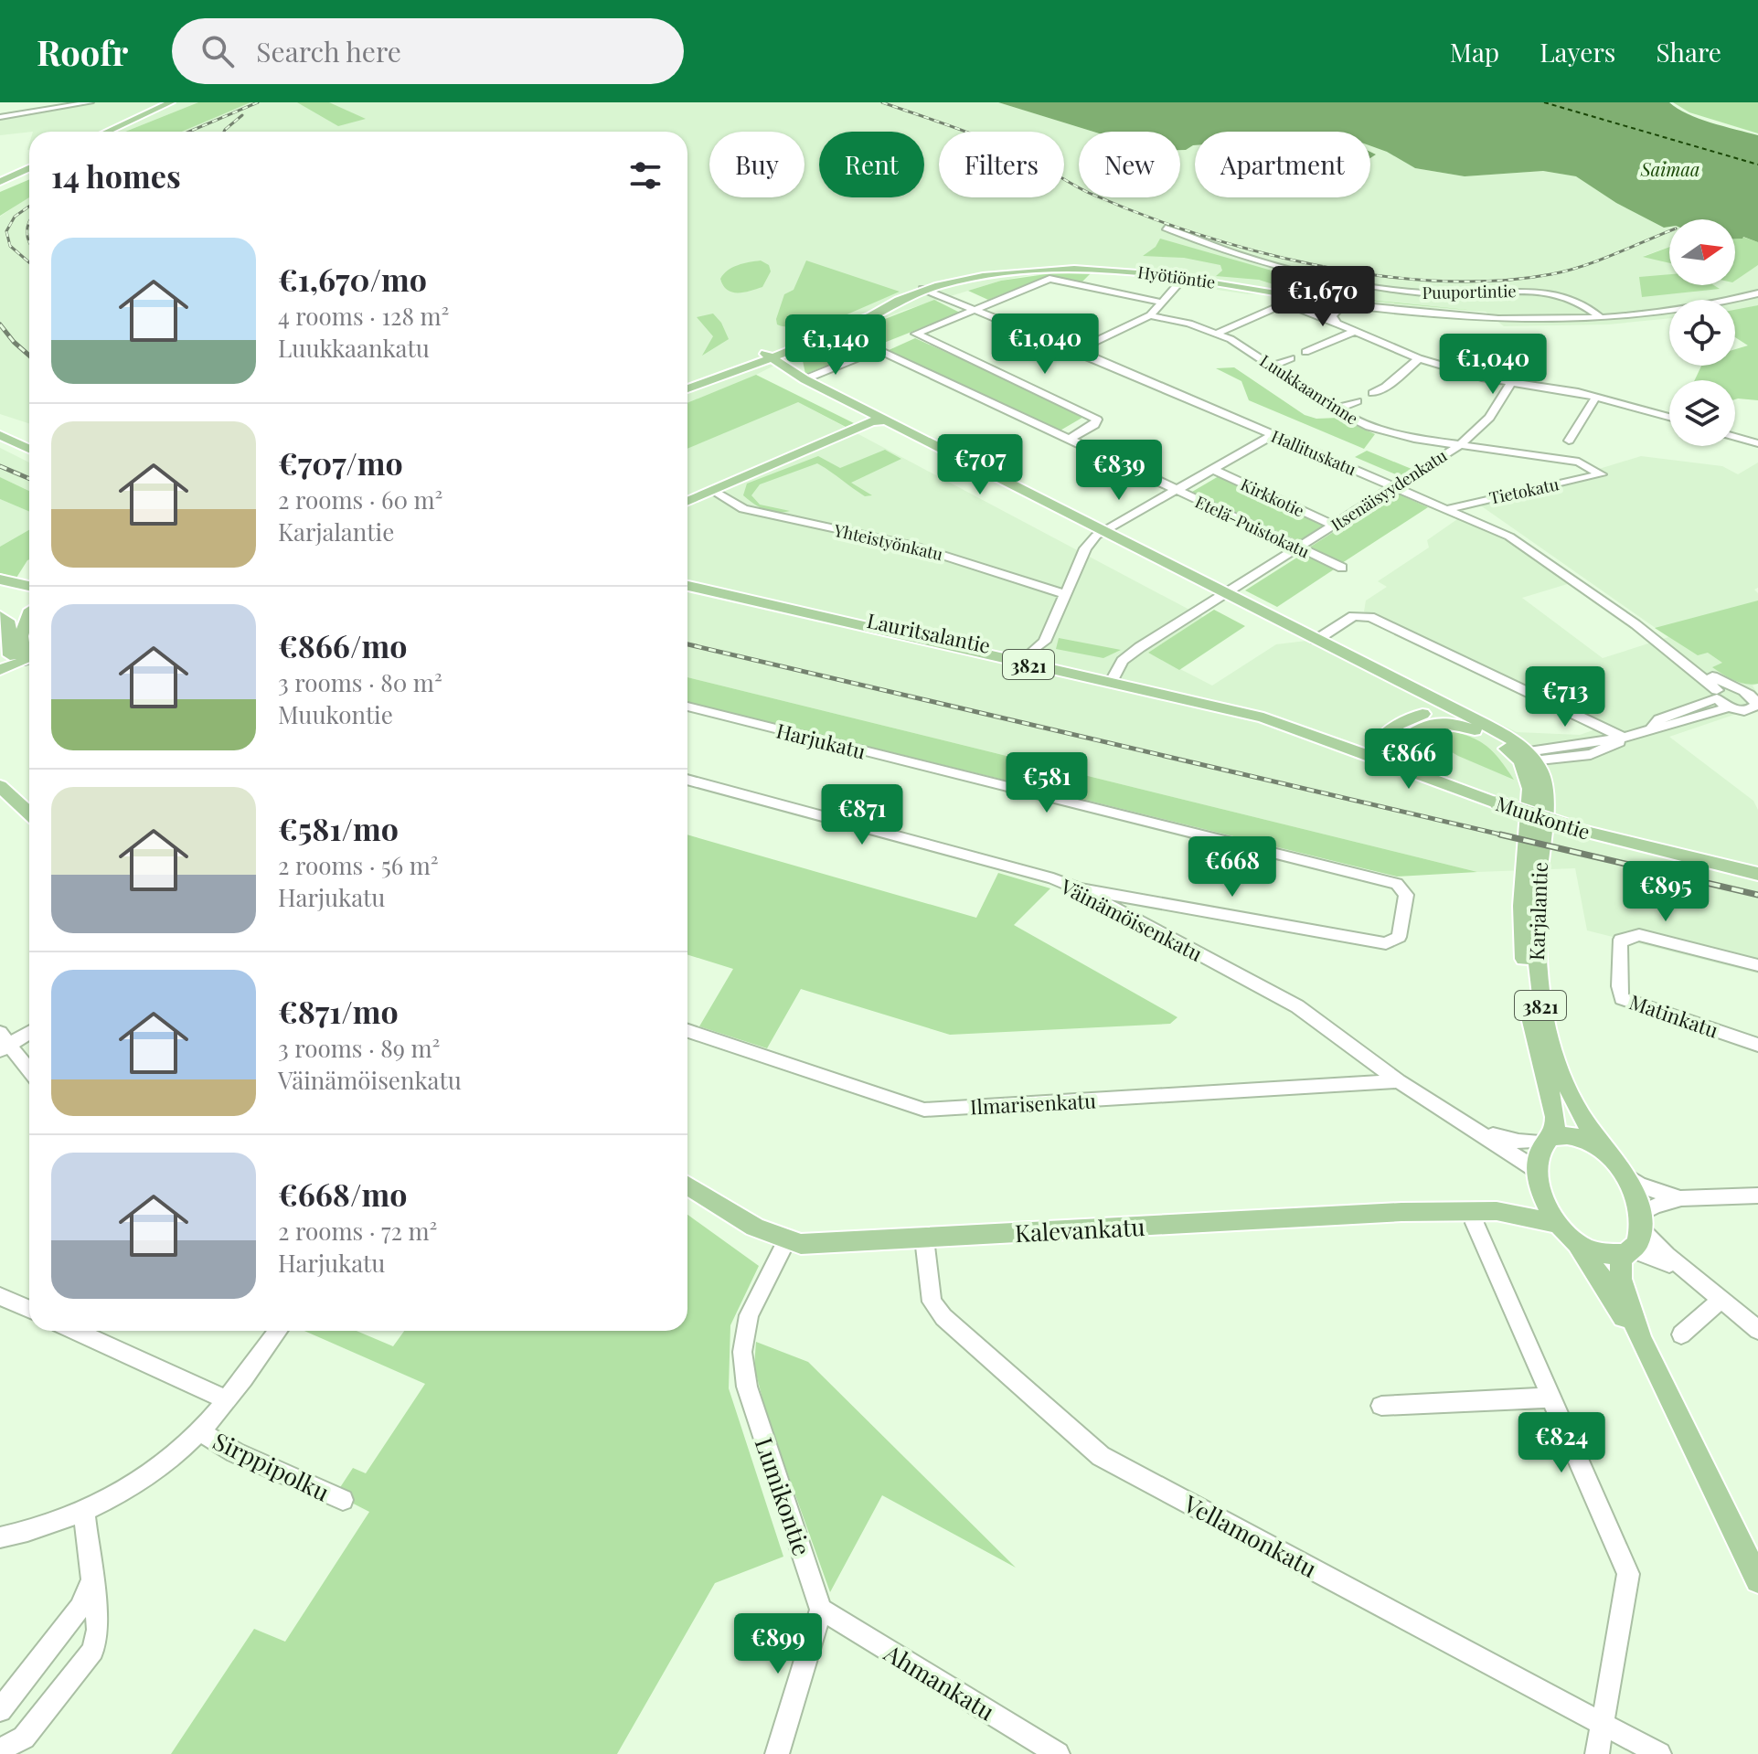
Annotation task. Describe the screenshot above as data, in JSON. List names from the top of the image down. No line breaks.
{"streets":{"main road":["Hyötiöntie","Lauritsalantie","3821","Muukontie","Karjalantie","Kalevankatu"],"street":["Puuportintie","Luukkaanrinne","Hallituskatu","Itsenäisyydenkatu","Tietokatu","Kirkkotie","Etelä-Puistokatu","Yhteistyönkatu","Harjukatu","Väinämöisenkatu","Matinkatu","Ilmarisenkatu","Sirppipolku","Lumikontie","Vellamonkatu","Ahmankatu"]},"crossings":[["Hyötiöntie","Puuportintie"],["Hyötiöntie","Hallituskatu"],["Luukkaanrinne","Itsenäisyydenkatu"],["Luukkaanrinne","Tietokatu"],["Hallituskatu","Itsenäisyydenkatu"],["Hallituskatu","Tietokatu"],["Itsenäisyydenkatu","Kirkkotie"],["Itsenäisyydenkatu","Etelä-Puistokatu"],["Itsenäisyydenkatu","Lauritsalantie"],["Lauritsalantie","Muukontie"],["3821","Karjalantie"],["3821","Väinämöisenkatu"],["3821","Kalevankatu"],["Harjukatu","Väinämöisenkatu"],["Karjalantie","Väinämöisenkatu"],["Karjalantie","Kalevankatu"],["Väinämöisenkatu","Ilmarisenkatu"],["Väinämöisenkatu","Kalevankatu"],["Kalevankatu","Lumikontie"],["Kalevankatu","Vellamonkatu"],["Lumikontie","Ahmankatu"]],"water":["Saimaa"],"north":"right","page":{"header":"Roofr","search":"Search here","nav":["Map","Layers","Share"],"chip":["Buy","Rent","Filters","New","Apartment"],"heading":"14 homes","list":[{"name":"€1,670/mo","note":"4 rooms · 128 m² · Luukkaankatu"},{"name":"€707/mo","note":"2 rooms · 60 m² · Karjalantie"},{"name":"€866/mo","note":"3 rooms · 80 m² · Muukontie"},{"name":"€581/mo","note":"2 rooms · 56 m² · Harjukatu"},{"name":"€871/mo","note":"3 rooms · 89 m² · Väinämöisenkatu"},{"name":"€668/mo","note":"2 rooms · 72 m² · Harjukatu"}],"price":["€1,670","€1,040","€1,140","€1,040","€707","€839","€713","€866","€581","€871","€668","€895","€824","€899"]}}
